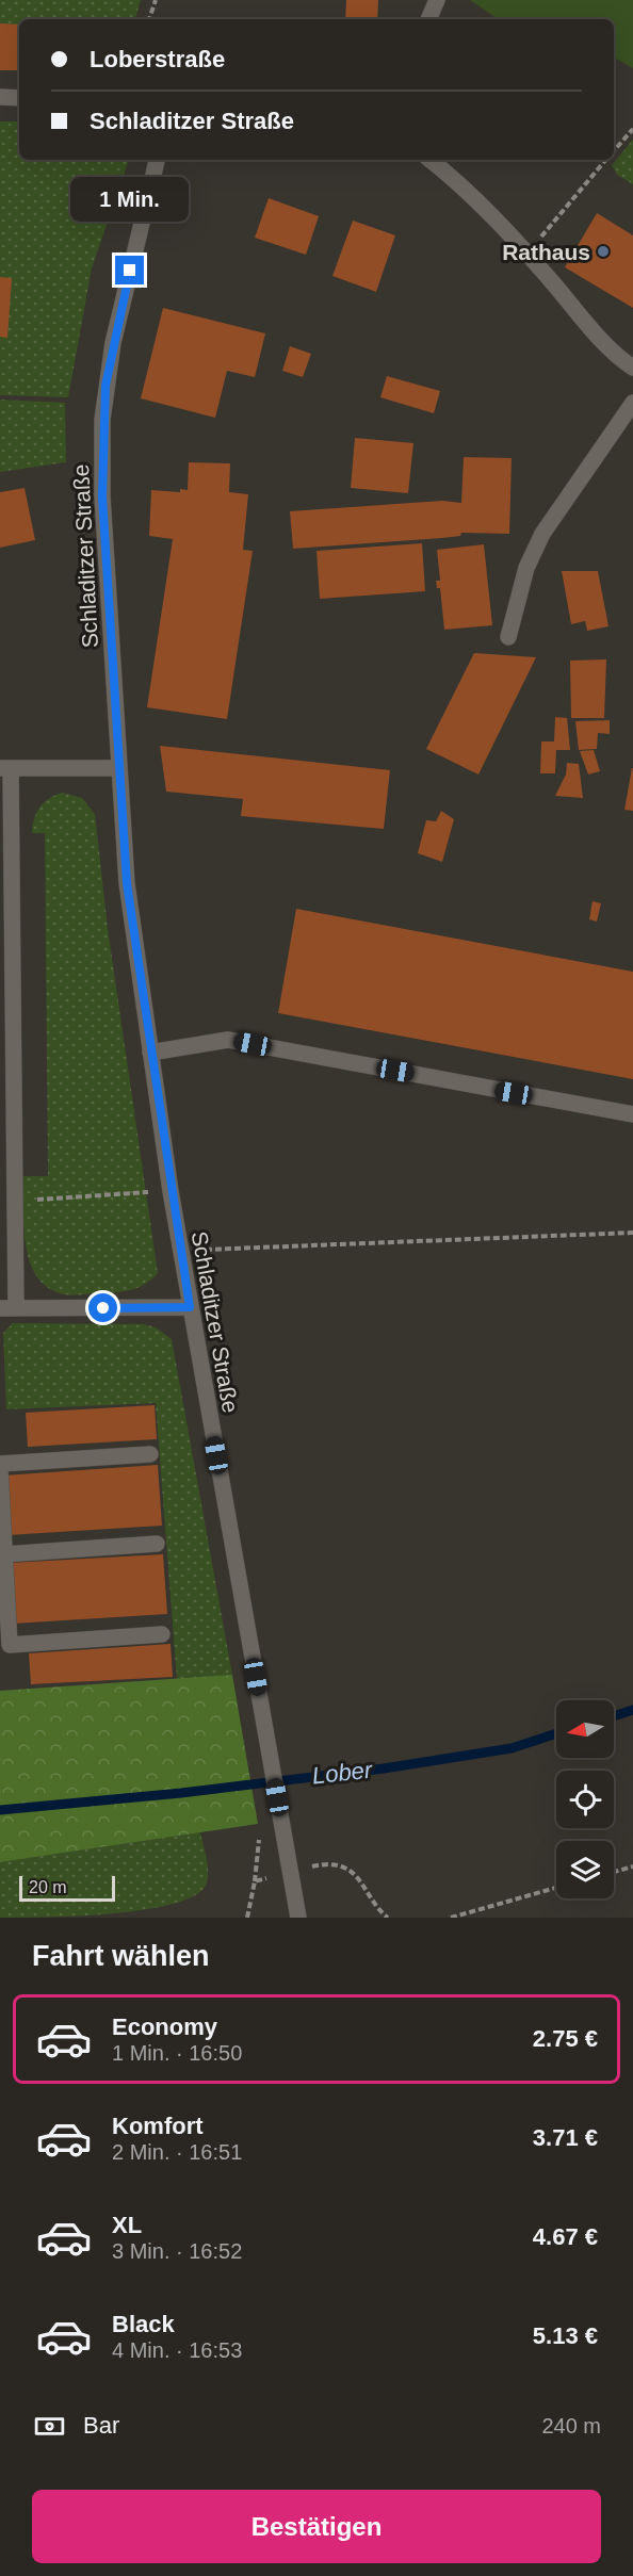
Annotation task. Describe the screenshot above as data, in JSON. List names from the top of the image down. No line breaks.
{"streets":{"street":["Schladitzer Straße"]},"water":["Lober"],"places":["Rathaus"],"scale_bar":"20 m","north":"left","page":{"banner":["Loberstraße","Schladitzer Straße"],"bubble":"1 Min.","scale":"20 m","heading":"Fahrt wählen","list":[{"name":"Economy","note":"1 Min. · 16:50","value":"2.75 €"},{"name":"Komfort","note":"2 Min. · 16:51","value":"3.71 €"},{"name":"XL","note":"3 Min. · 16:52","value":"4.67 €"},{"name":"Black","note":"4 Min. · 16:53","value":"5.13 €"}],"pay":["Bar","240 m"],"buttons":"Bestätigen"}}
